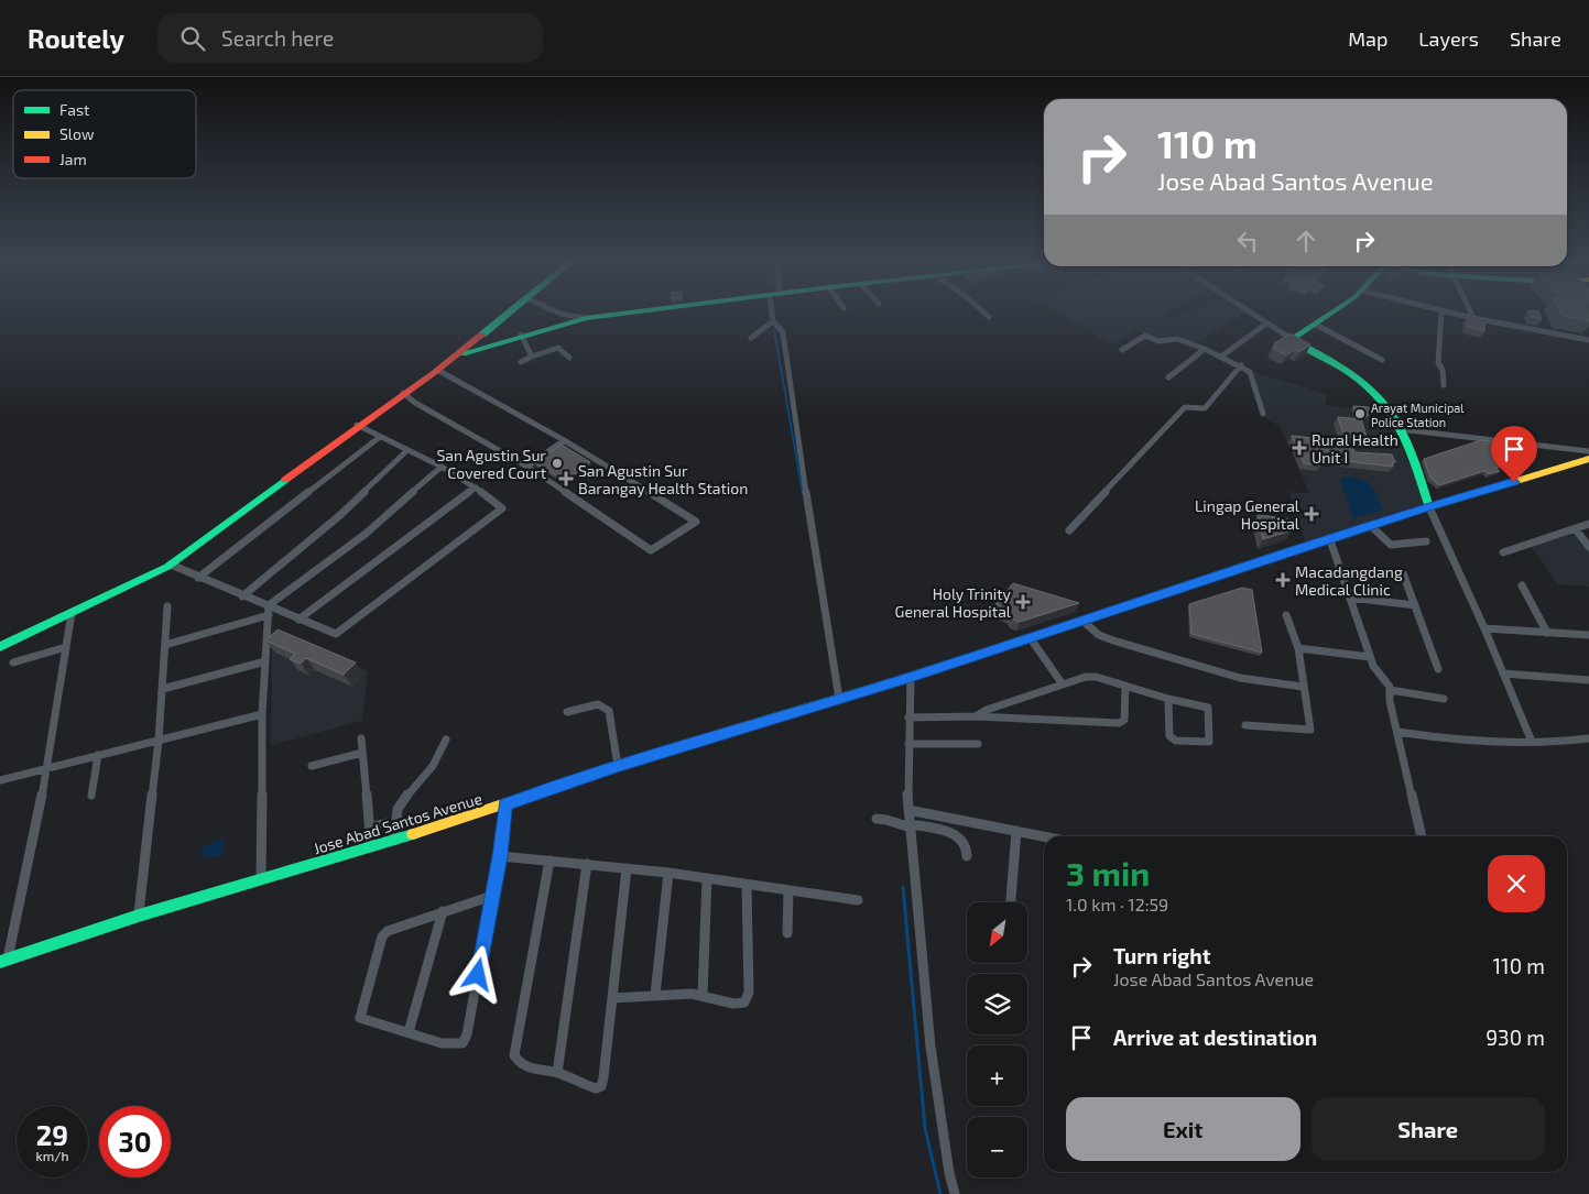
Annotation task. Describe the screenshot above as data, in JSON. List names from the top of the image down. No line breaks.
{"streets":{"main road":["Jose Abad Santos Avenue"]},"places":{"other":["Arayat Municipal Police Station","San Agustin Sur Covered Court"],"health":["Rural Health Unit I","San Agustin Sur Barangay Health Station","Lingap General Hospital","Macadangdang Medical Clinic","Holy Trinity General Hospital"]},"legend":["Fast","Slow","Jam"],"north":"bottom left","page":{"header":"Routely","search":"Search here","nav":["Map","Layers","Share"],"turn":["110 m","Jose Abad Santos Avenue"],"heading":["3 min","1.0 km · 12:59"],"map_buttons":["+","−"],"list":[{"name":"Turn right","note":"Jose Abad Santos Avenue","value":"110 m"},{"name":"Arrive at destination","value":"930 m"}],"buttons":["Exit","Share"],"speed":"29 km/h","limit":"30"}}
